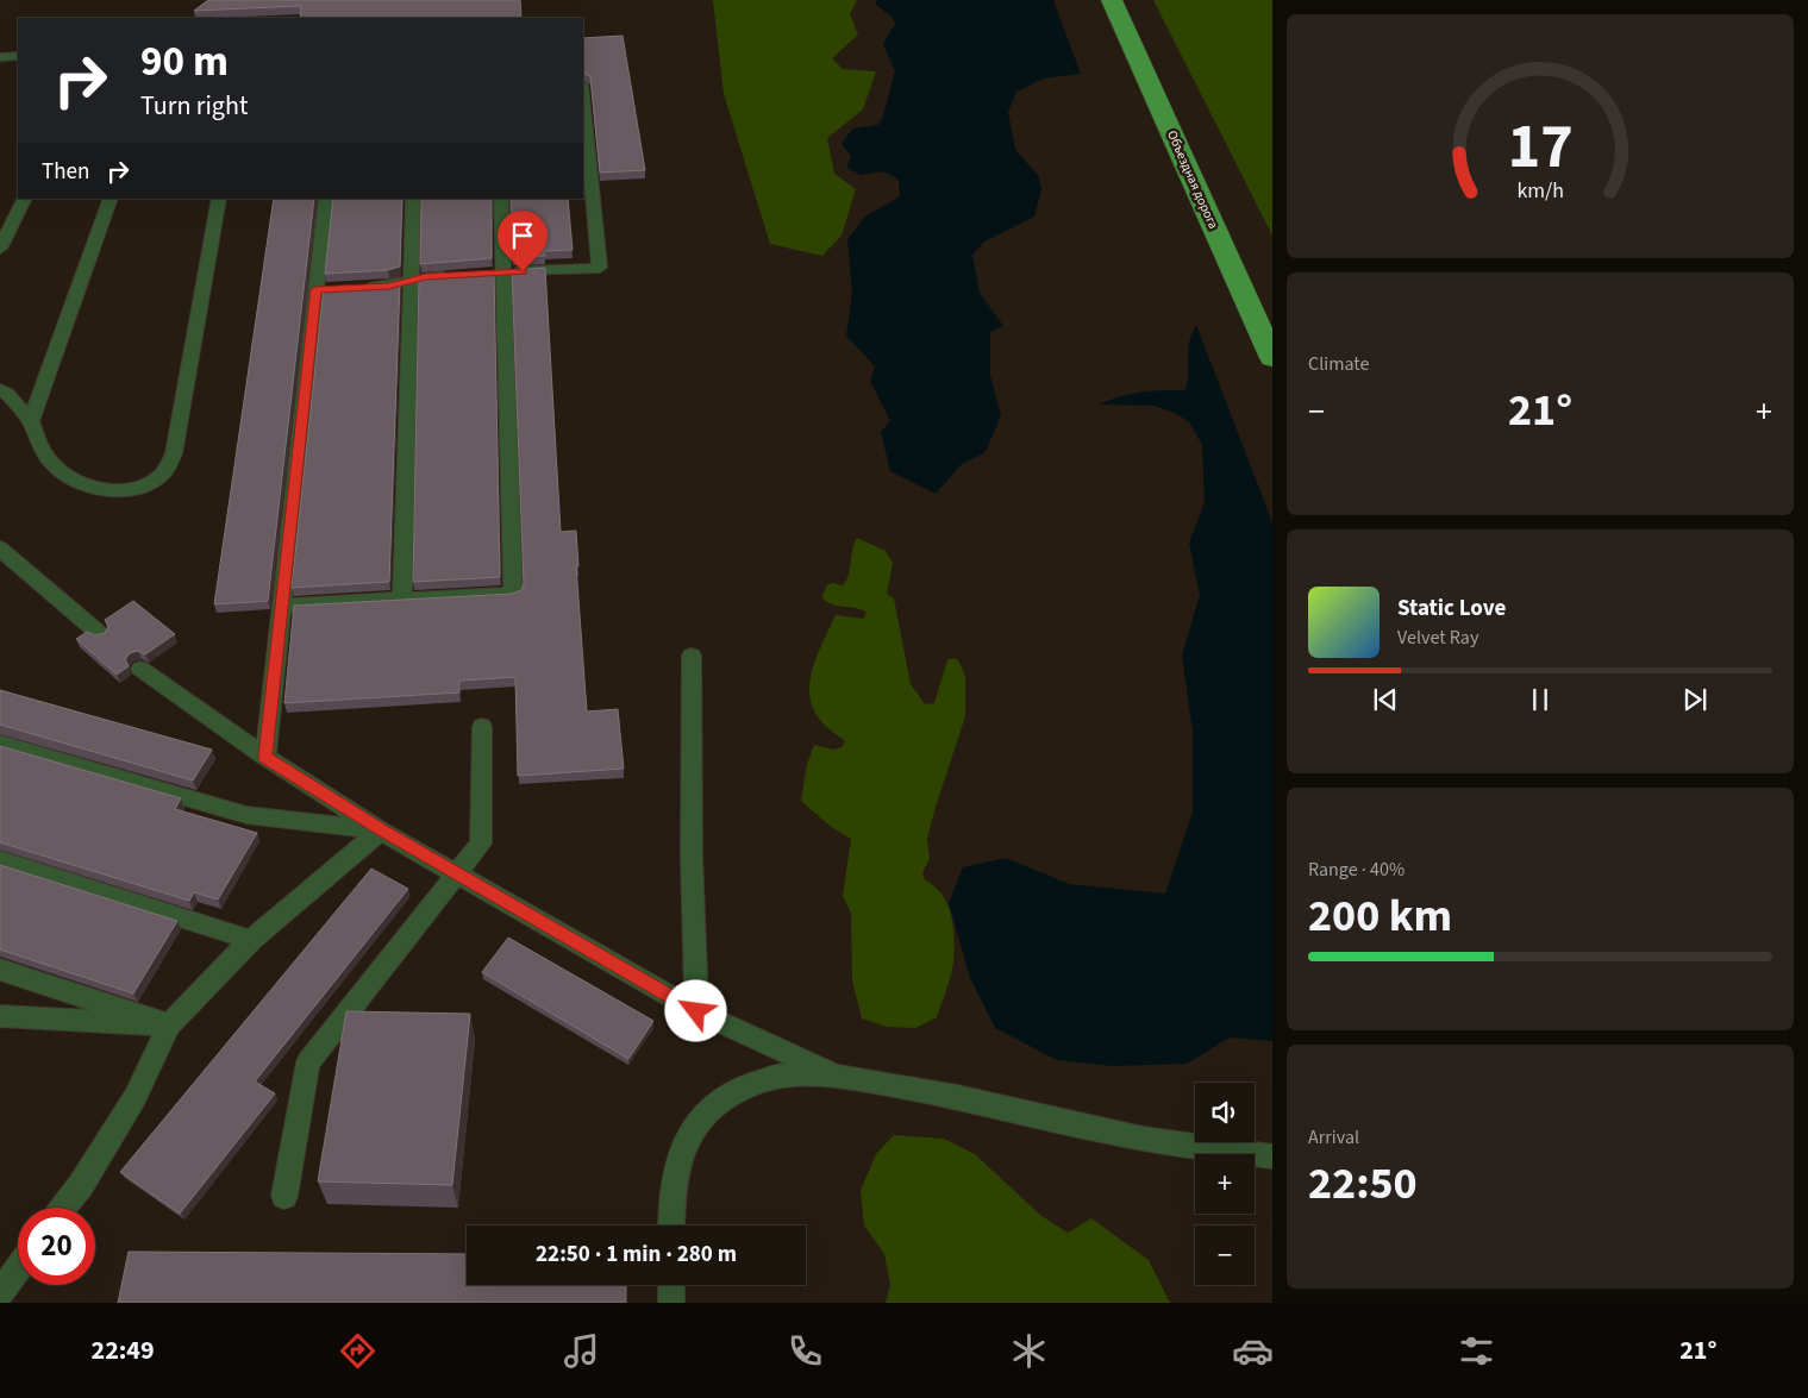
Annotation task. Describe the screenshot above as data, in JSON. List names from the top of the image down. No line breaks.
{"streets":{"main road":["Объездная дорога"]},"page":{"turn":["90 m","Turn right"],"then":"Then","tile":["Climate",["Range · 40%","200 km"],["Arrival","22:50"]],"heat":["−","21°","+"],"song":["Static Love","Velvet Ray"],"map_buttons":["+","−"],"limit":"20","trip":"22:50 · 1 min · 280 m","tabs":["22:49","21°"],"gauge":["17","km/h"]}}
